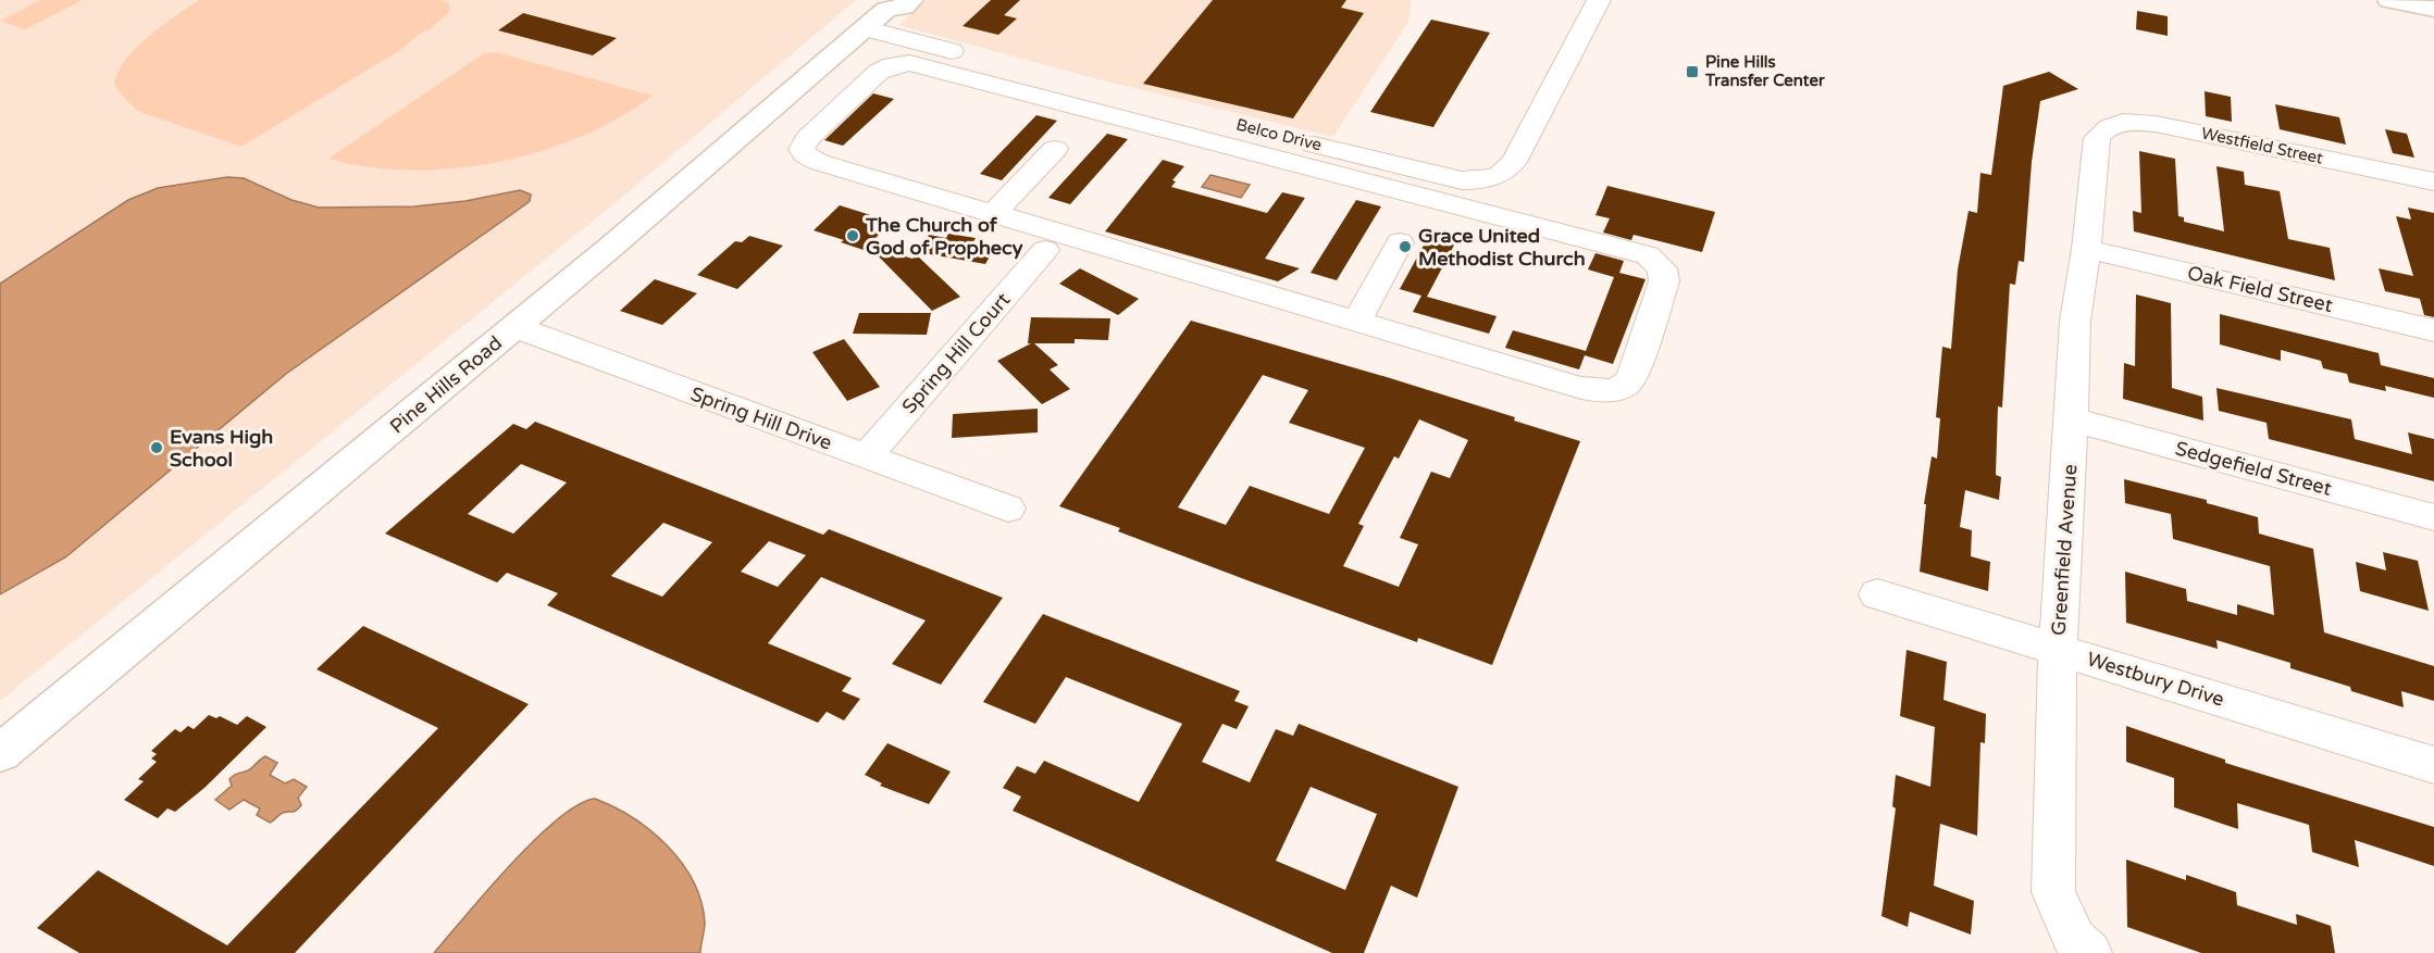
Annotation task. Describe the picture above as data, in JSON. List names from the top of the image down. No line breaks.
{"streets":{"main road":["Pine Hills Road"],"street":["Belco Drive","Westfield Street","Oak Field Street","Spring Hill Court","Spring Hill Drive","Sedgefield Street","Greenfield Avenue","Westbury Drive"]},"crossings":[["Belco Drive","Pine Hills Road"],["Westfield Street","Greenfield Avenue"],["Oak Field Street","Greenfield Avenue"],["Spring Hill Court","Spring Hill Drive"],["Pine Hills Road","Spring Hill Drive"],["Sedgefield Street","Greenfield Avenue"],["Greenfield Avenue","Westbury Drive"]],"places":{"transit":["Pine Hills Transfer Center"],"other":["The Church of God of Prophecy","Grace United Methodist Church","Evans High School"]}}
